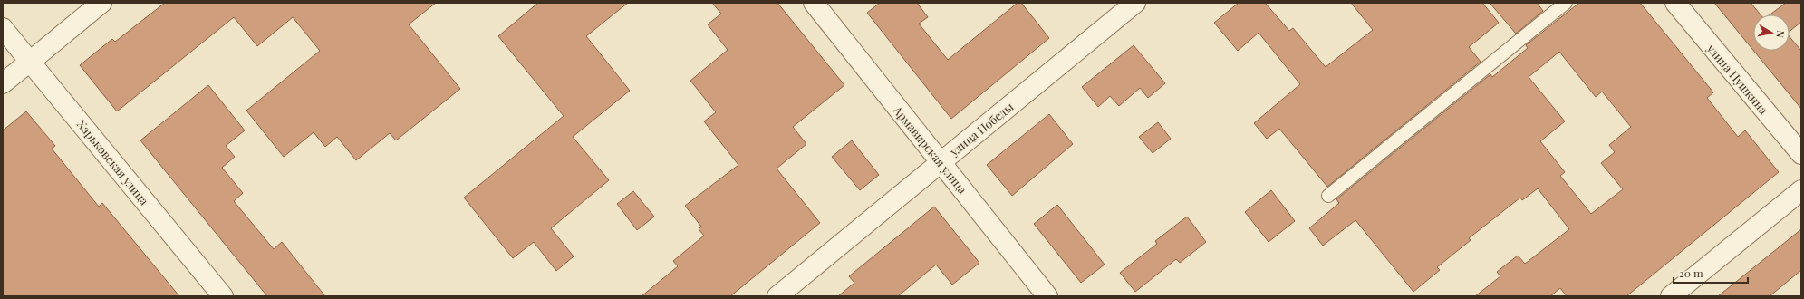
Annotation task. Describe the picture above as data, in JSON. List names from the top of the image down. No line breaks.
{"streets":{"street":["улица Пушкина","улица Победы","Армавирская улица","Харьковская улица"]},"crossings":[["улица Победы","Армавирская улица"]],"scale_bar":"20 m","north":"right"}
